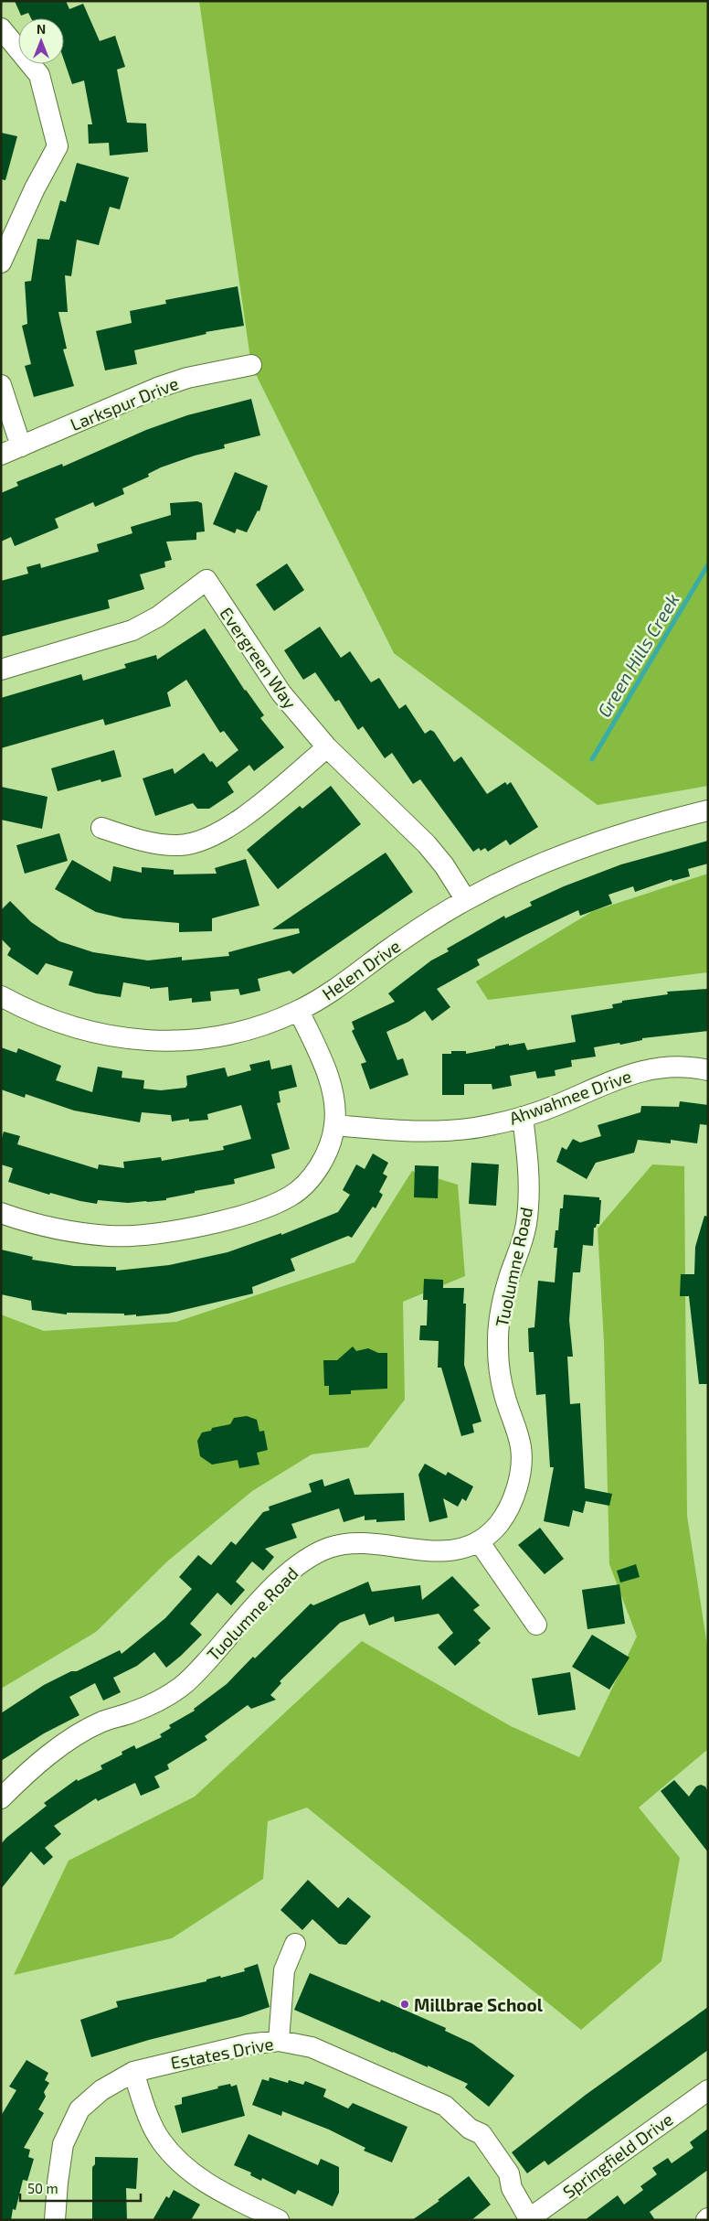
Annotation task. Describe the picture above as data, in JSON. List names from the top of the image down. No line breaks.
{"streets":{"street":["Larkspur Drive","Evergreen Way","Helen Drive","Ahwahnee Drive","Tuolumne Road","Estates Drive","Springfield Drive"]},"crossings":[["Evergreen Way","Helen Drive"],["Ahwahnee Drive","Tuolumne Road"],["Estates Drive","Springfield Drive"]],"water":["Green Hills Creek"],"places":["Millbrae School"],"scale_bar":"50 m","north":"top"}
